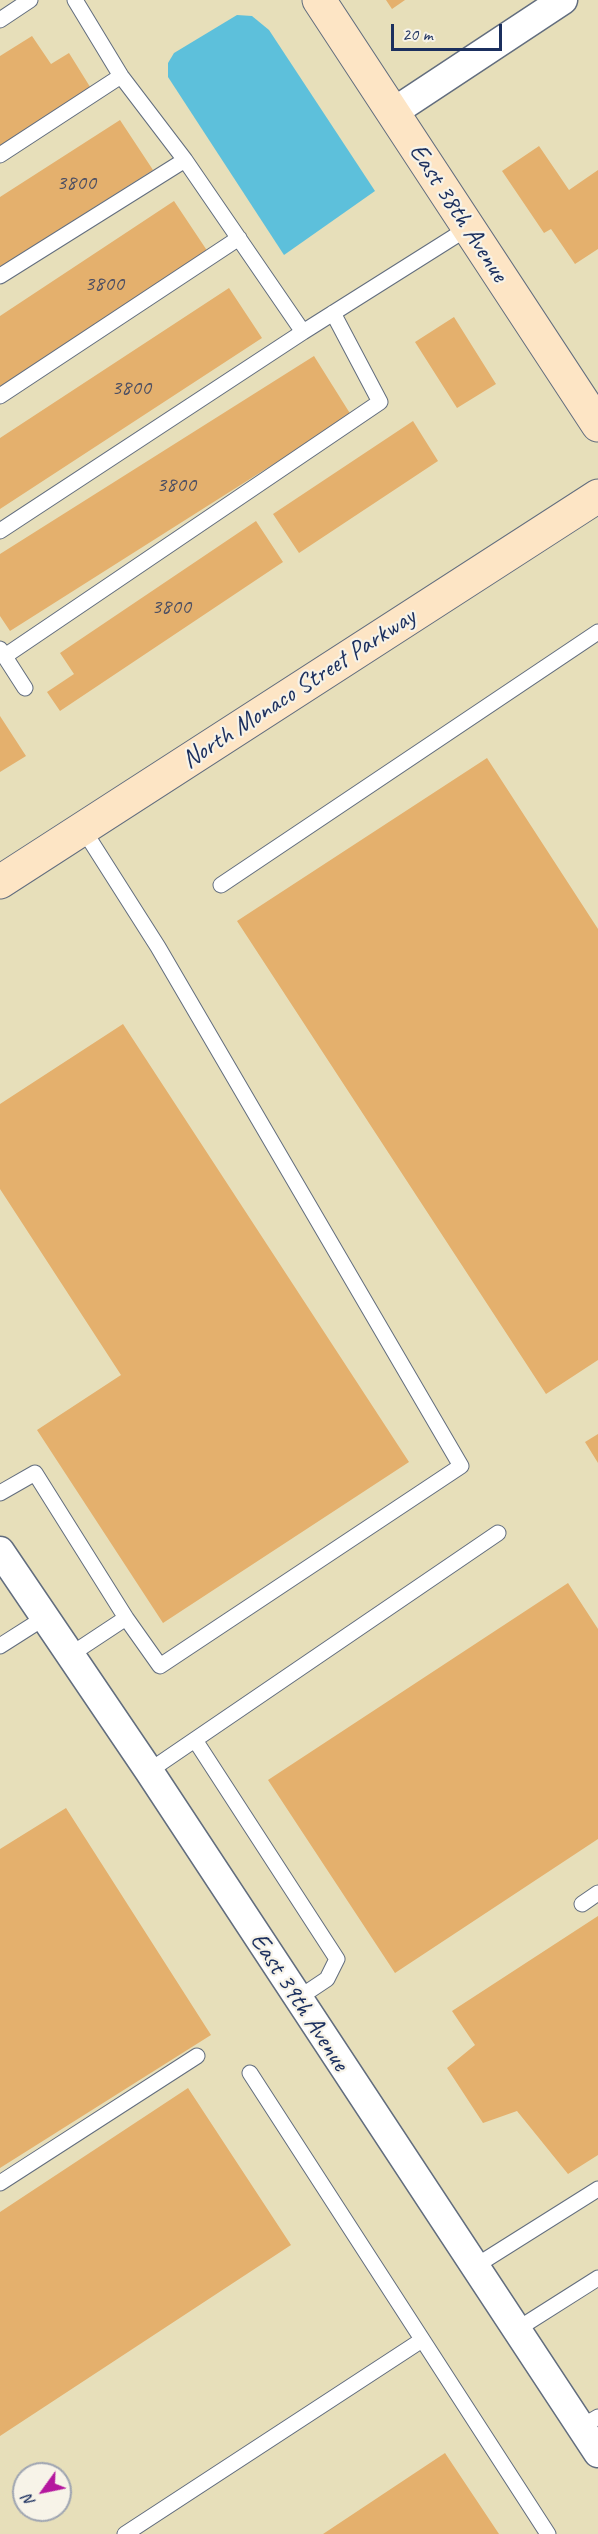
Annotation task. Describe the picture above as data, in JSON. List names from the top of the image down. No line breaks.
{"streets":{"street":["East 38th Avenue","North Monaco Street Parkway","East 39th Avenue"]},"house_numbers":["3800","3800","3800","3800","3800"],"scale_bar":"20 m","north":"bottom left"}
